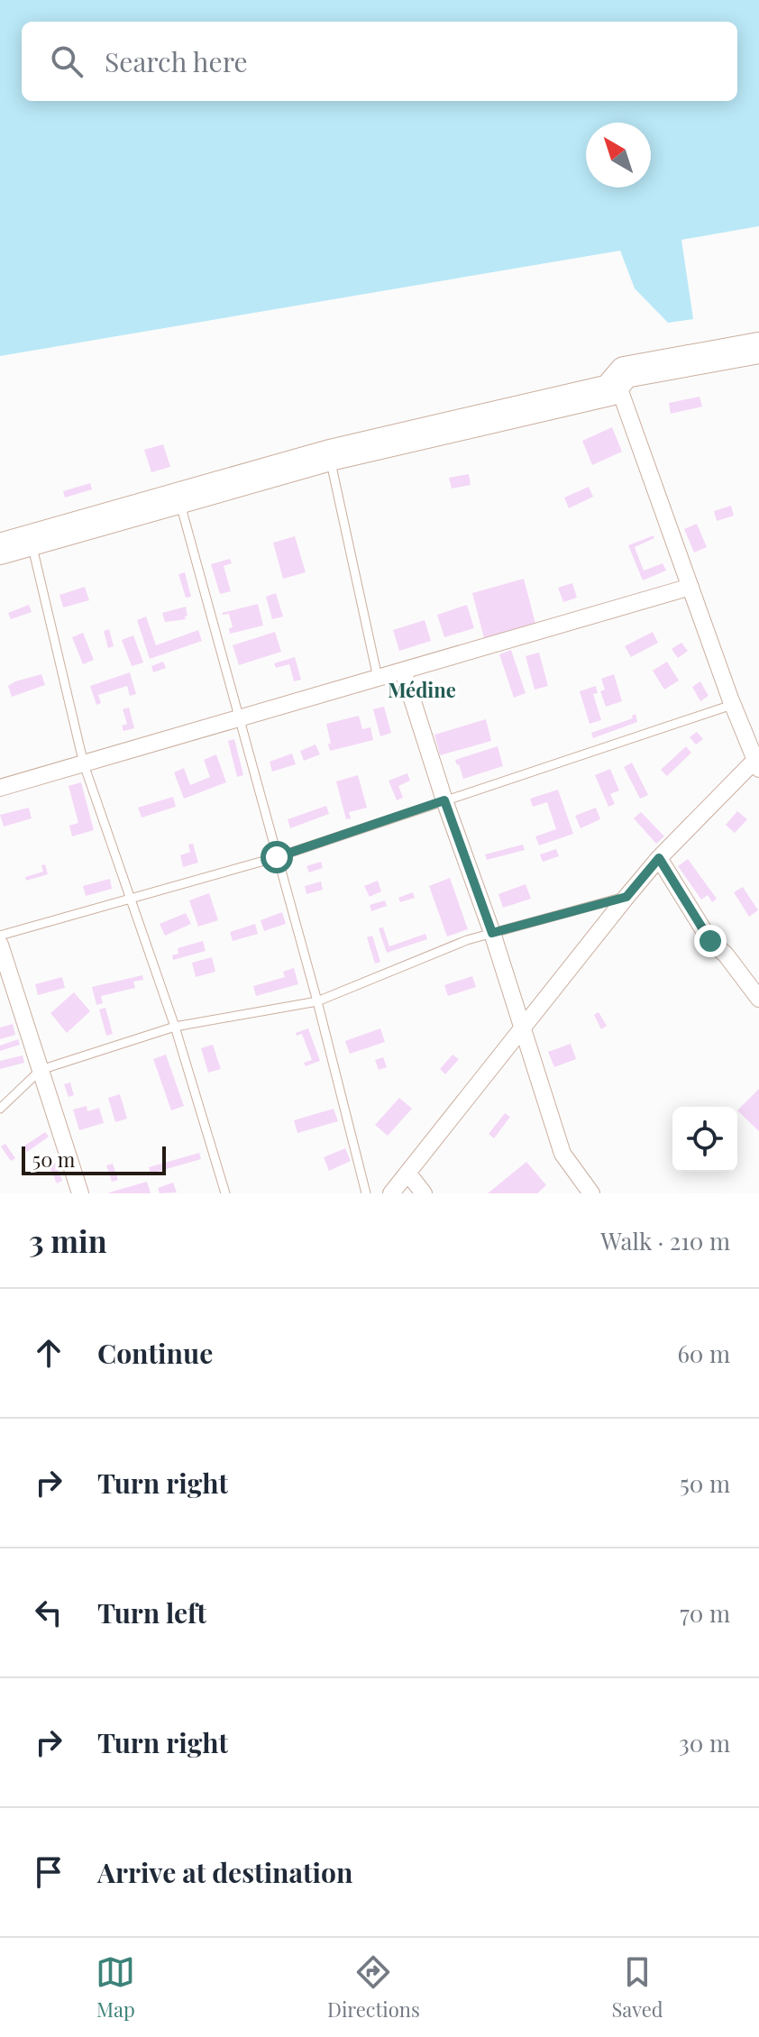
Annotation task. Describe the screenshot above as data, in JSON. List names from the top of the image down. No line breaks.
{"districts":["Médine"],"scale_bar":"50 m","north":"top left","page":{"search":"Search here","scale":"50 m","heading":["3 min","Walk · 210 m"],"list":[["Continue","60 m"],["Turn right","50 m"],["Turn left","70 m"],["Turn right","30 m"],"Arrive at destination"],"nav":["Map","Directions","Saved"]}}
